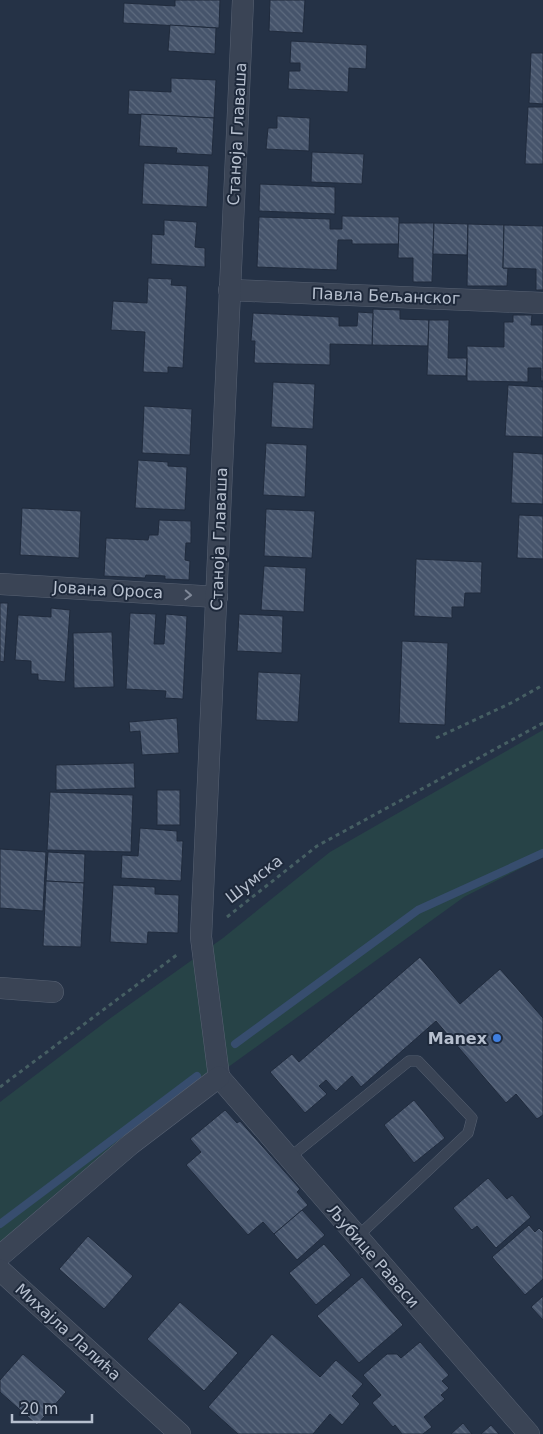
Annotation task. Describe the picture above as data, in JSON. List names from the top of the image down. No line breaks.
{"streets":{"street":["Станоја Главаша","Павла Бељанског","Јована Ороса","Љубице Раваси","Михајла Лалића"],"path":["Шумска"]},"crossings":[["Станоја Главаша","Павла Бељанског"],["Станоја Главаша","Јована Ороса"],["Станоја Главаша","Шумска"],["Станоја Главаша","Љубице Раваси"]],"one_way":["Јована Ороса"],"places":["Manex"],"scale_bar":"20 m"}
